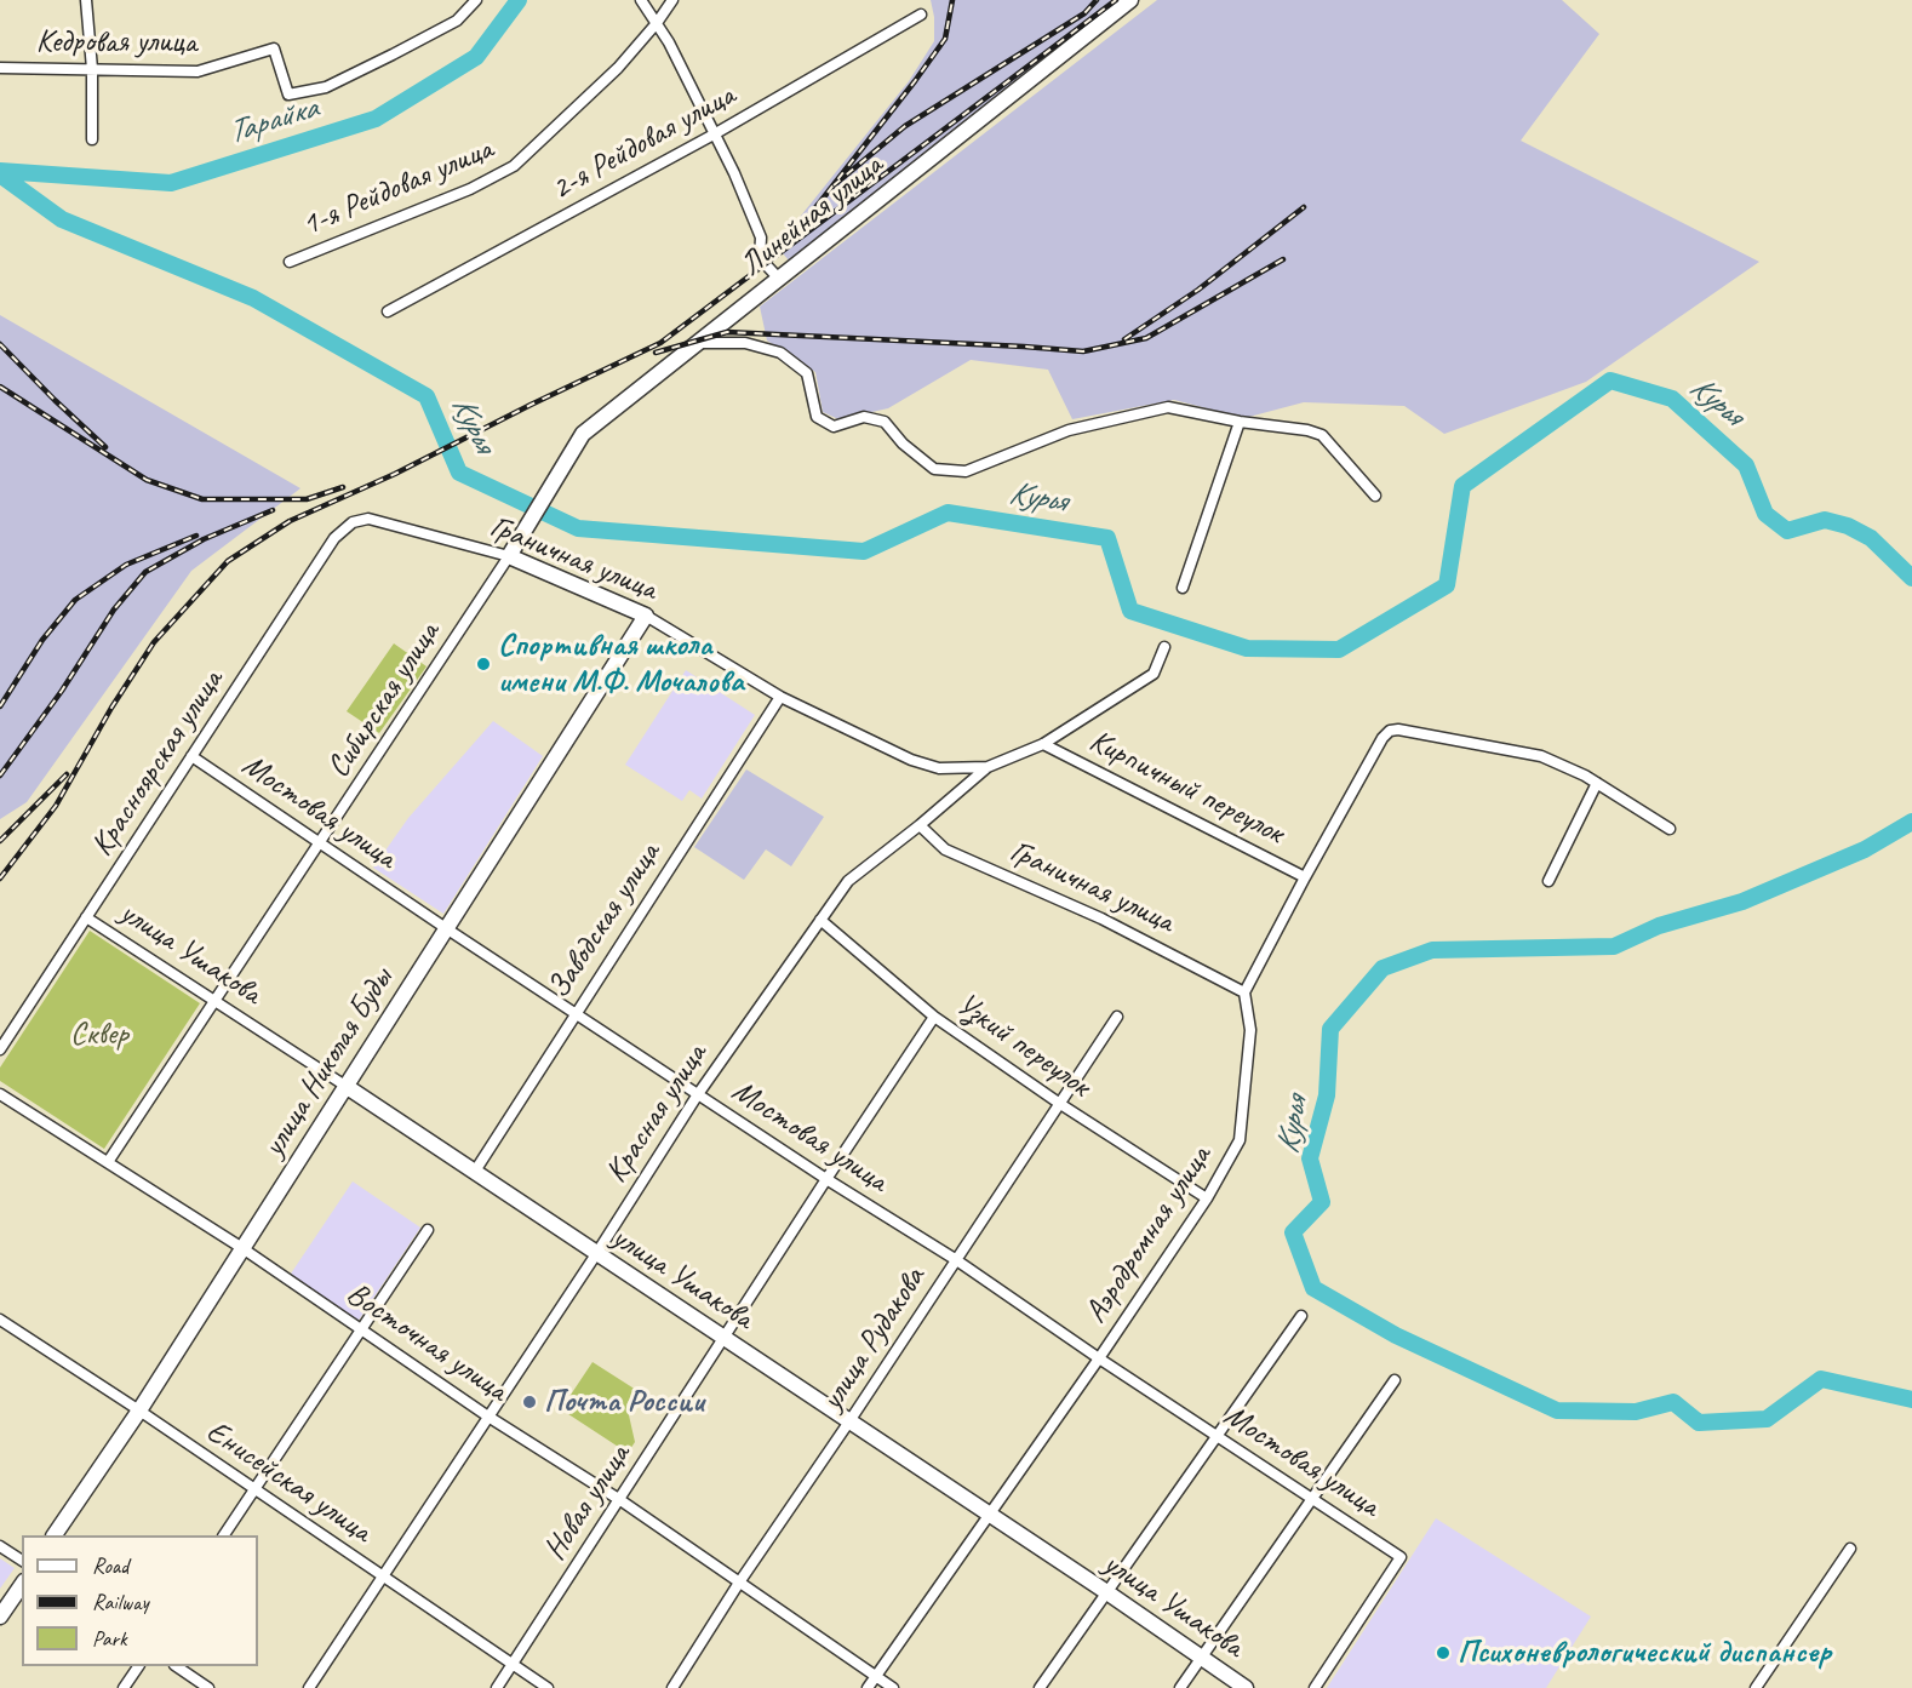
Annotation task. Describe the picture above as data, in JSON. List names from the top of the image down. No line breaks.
{"streets":{"street":["Кедровая улица","2-я Рейдовая улица","1-я Рейдовая улица","Линейная улица","Граничная улица","Сибирская улица","Красноярская улица","Кирпичный переулок","Мостовая улица","Заводская улица","улица Ушакова","Узкий переулок","улица Николая Буды","Красная улица","Аэродромная улица","улица Рудакова","Восточная улица","Енисейская улица","Новая улица"]},"crossings":[["Линейная улица","Граничная улица"],["Линейная улица","Сибирская улица"],["Граничная улица","Сибирская улица"],["Граничная улица","Красноярская улица"],["Граничная улица","Заводская улица"],["Граничная улица","улица Николая Буды"],["Граничная улица","Красная улица"],["Граничная улица","Аэродромная улица"],["Сибирская улица","Мостовая улица"],["Сибирская улица","улица Ушакова"],["Сибирская улица","Восточная улица"],["Красноярская улица","Мостовая улица"],["Красноярская улица","улица Ушакова"],["Кирпичный переулок","Красная улица"],["Мостовая улица","Заводская улица"],["Мостовая улица","улица Николая Буды"],["Мостовая улица","Красная улица"],["Мостовая улица","Аэродромная улица"],["Мостовая улица","улица Рудакова"],["Мостовая улица","Новая улица"],["Заводская улица","улица Ушакова"],["улица Ушакова","улица Николая Буды"],["улица Ушакова","Красная улица"],["улица Ушакова","Аэродромная улица"],["улица Ушакова","улица Рудакова"],["улица Ушакова","Новая улица"],["Узкий переулок","Красная улица"],["Узкий переулок","Аэродромная улица"],["Узкий переулок","улица Рудакова"],["Узкий переулок","Новая улица"],["улица Николая Буды","Восточная улица"],["улица Николая Буды","Енисейская улица"],["Красная улица","Восточная улица"],["Красная улица","Енисейская улица"],["Аэродромная улица","Восточная улица"],["улица Рудакова","Восточная улица"],["Восточная улица","Новая улица"],["Енисейская улица","Новая улица"]],"water":["Тарайка","Курья"],"parks":["Сквер"],"places":["Спортивная школа имени М.Ф. Мочалова","Почта России","Психоневрологический диспансер"],"legend":["Road","Railway","Park"]}
